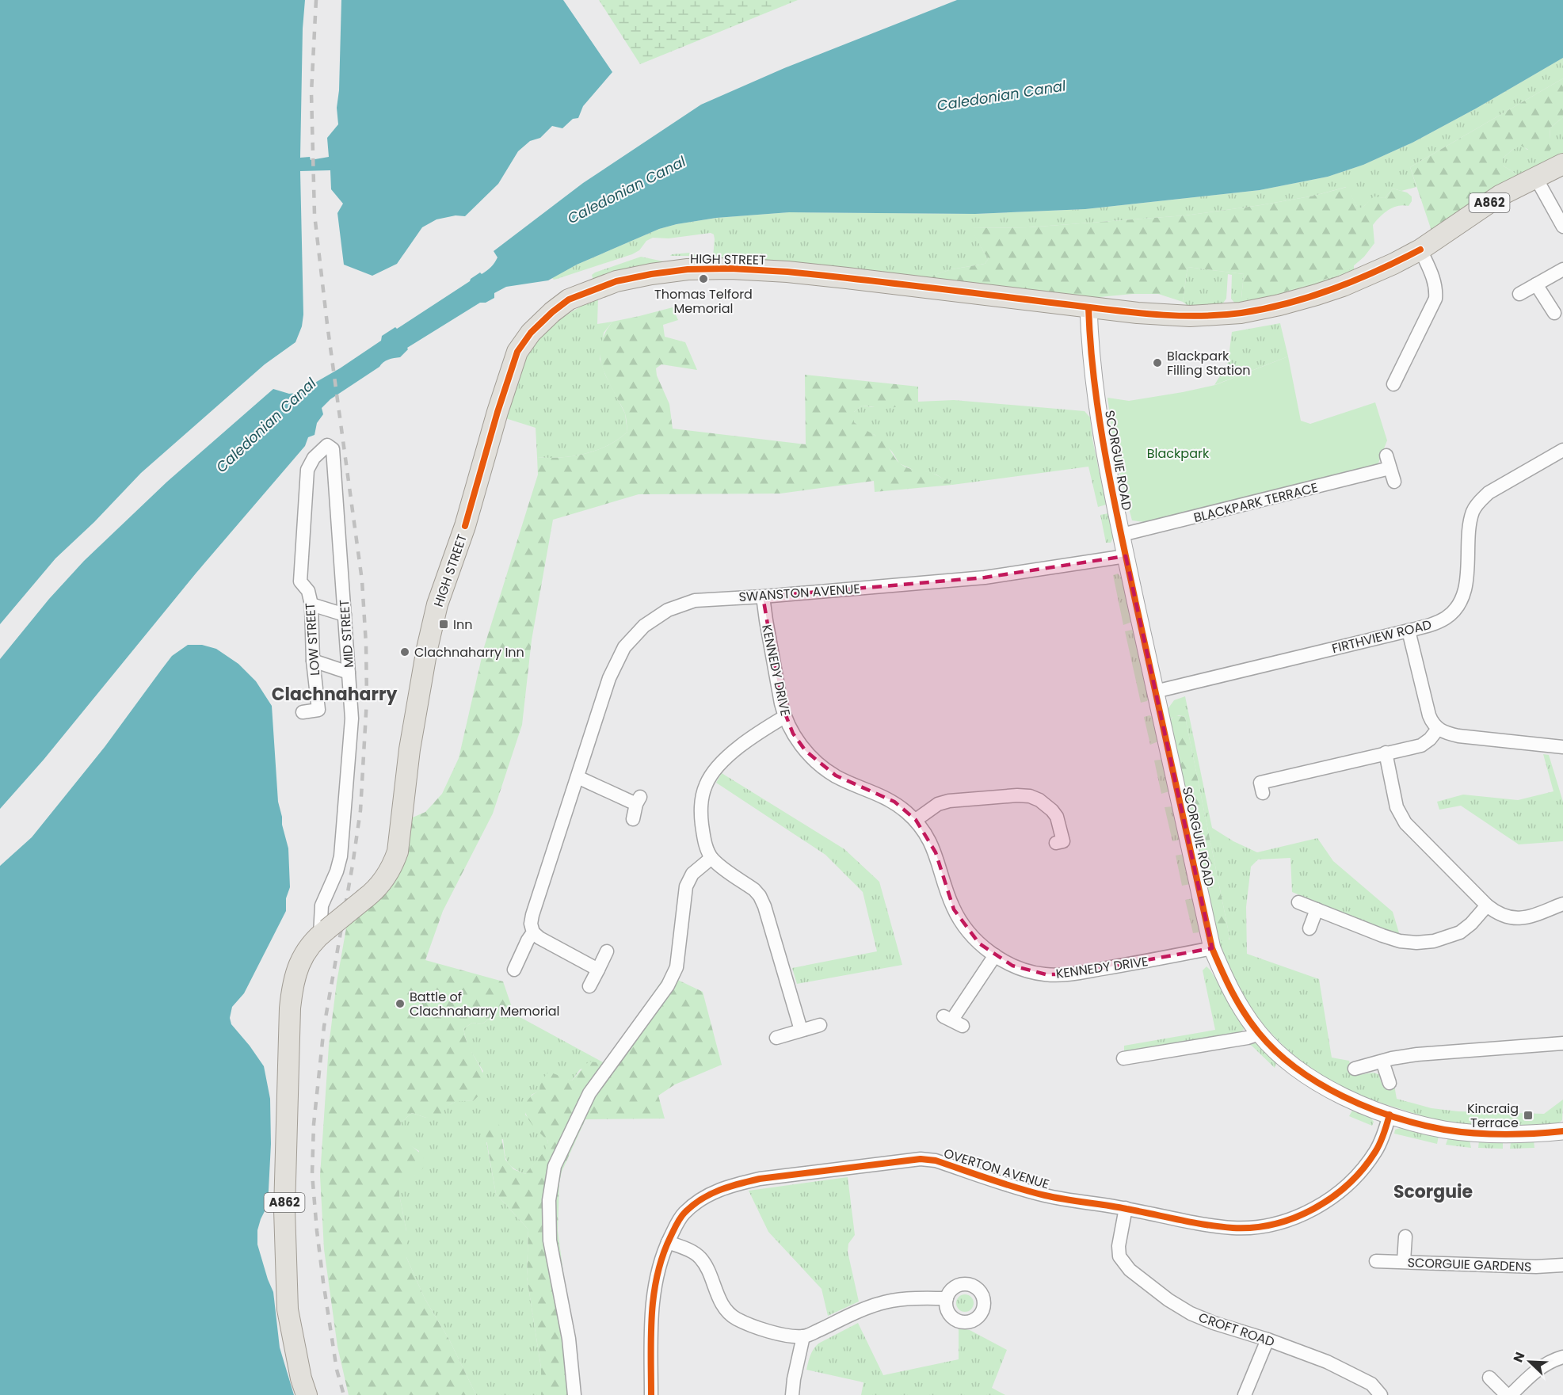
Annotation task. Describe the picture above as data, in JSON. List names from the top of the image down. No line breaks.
{"streets":{"main road":["A862","HIGH STREET"],"street":["SCORGUIE ROAD","BLACKPARK TERRACE","SWANSTON AVENUE","MID STREET","FIRTHVIEW ROAD","LOW STREET","KENNEDY DRIVE","OVERTON AVENUE","SCORGUIE GARDENS","CROFT ROAD"]},"crossings":[["A862","HIGH STREET"],["A862","SCORGUIE ROAD"],["A862","MID STREET"],["HIGH STREET","SCORGUIE ROAD"],["HIGH STREET","MID STREET"],["SCORGUIE ROAD","BLACKPARK TERRACE"],["SCORGUIE ROAD","SWANSTON AVENUE"],["SCORGUIE ROAD","FIRTHVIEW ROAD"],["SCORGUIE ROAD","KENNEDY DRIVE"],["SCORGUIE ROAD","OVERTON AVENUE"],["SWANSTON AVENUE","KENNEDY DRIVE"],["MID STREET","LOW STREET"],["OVERTON AVENUE","CROFT ROAD"]],"districts":["Clachnaharry","Scorguie"],"water":["Caledonian Canal"],"parks":["Blackpark"],"places":{"other":["Thomas Telford Memorial","Blackpark Filling Station","Clachnaharry Inn","Battle of Clachnaharry Memorial"],"transit":["Inn","Kincraig Terrace"]},"north":"top left"}
